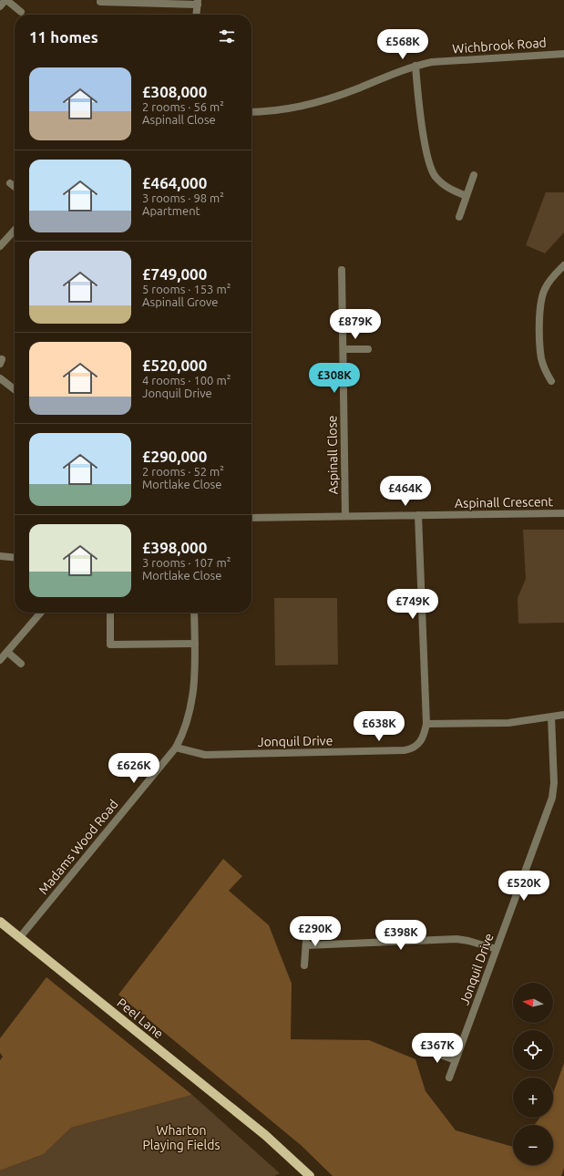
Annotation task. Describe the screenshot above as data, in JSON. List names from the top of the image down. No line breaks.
{"streets":{"main road":["Peel Lane"],"street":["Wichbrook Road","Aspinall Close","Aspinall Crescent","Jonquil Drive","Madams Wood Road"]},"crossings":[["Aspinall Close","Aspinall Crescent"],["Jonquil Drive","Madams Wood Road"],["Madams Wood Road","Peel Lane"]],"parks":["Wharton Playing Fields"],"north":"left","page":{"heading":"11 homes","price":["£568K","£879K","£308K","£464K","£749K","£638K","£626K","£520K","£290K","£398K","£367K"],"list":[{"name":"£308,000","note":"2 rooms · 56 m² · Aspinall Close"},{"name":"£464,000","note":"3 rooms · 98 m² · Apartment"},{"name":"£749,000","note":"5 rooms · 153 m² · Aspinall Grove"},{"name":"£520,000","note":"4 rooms · 100 m² · Jonquil Drive"},{"name":"£290,000","note":"2 rooms · 52 m² · Mortlake Close"},{"name":"£398,000","note":"3 rooms · 107 m² · Mortlake Close"}],"map_buttons":["+","−"]}}
